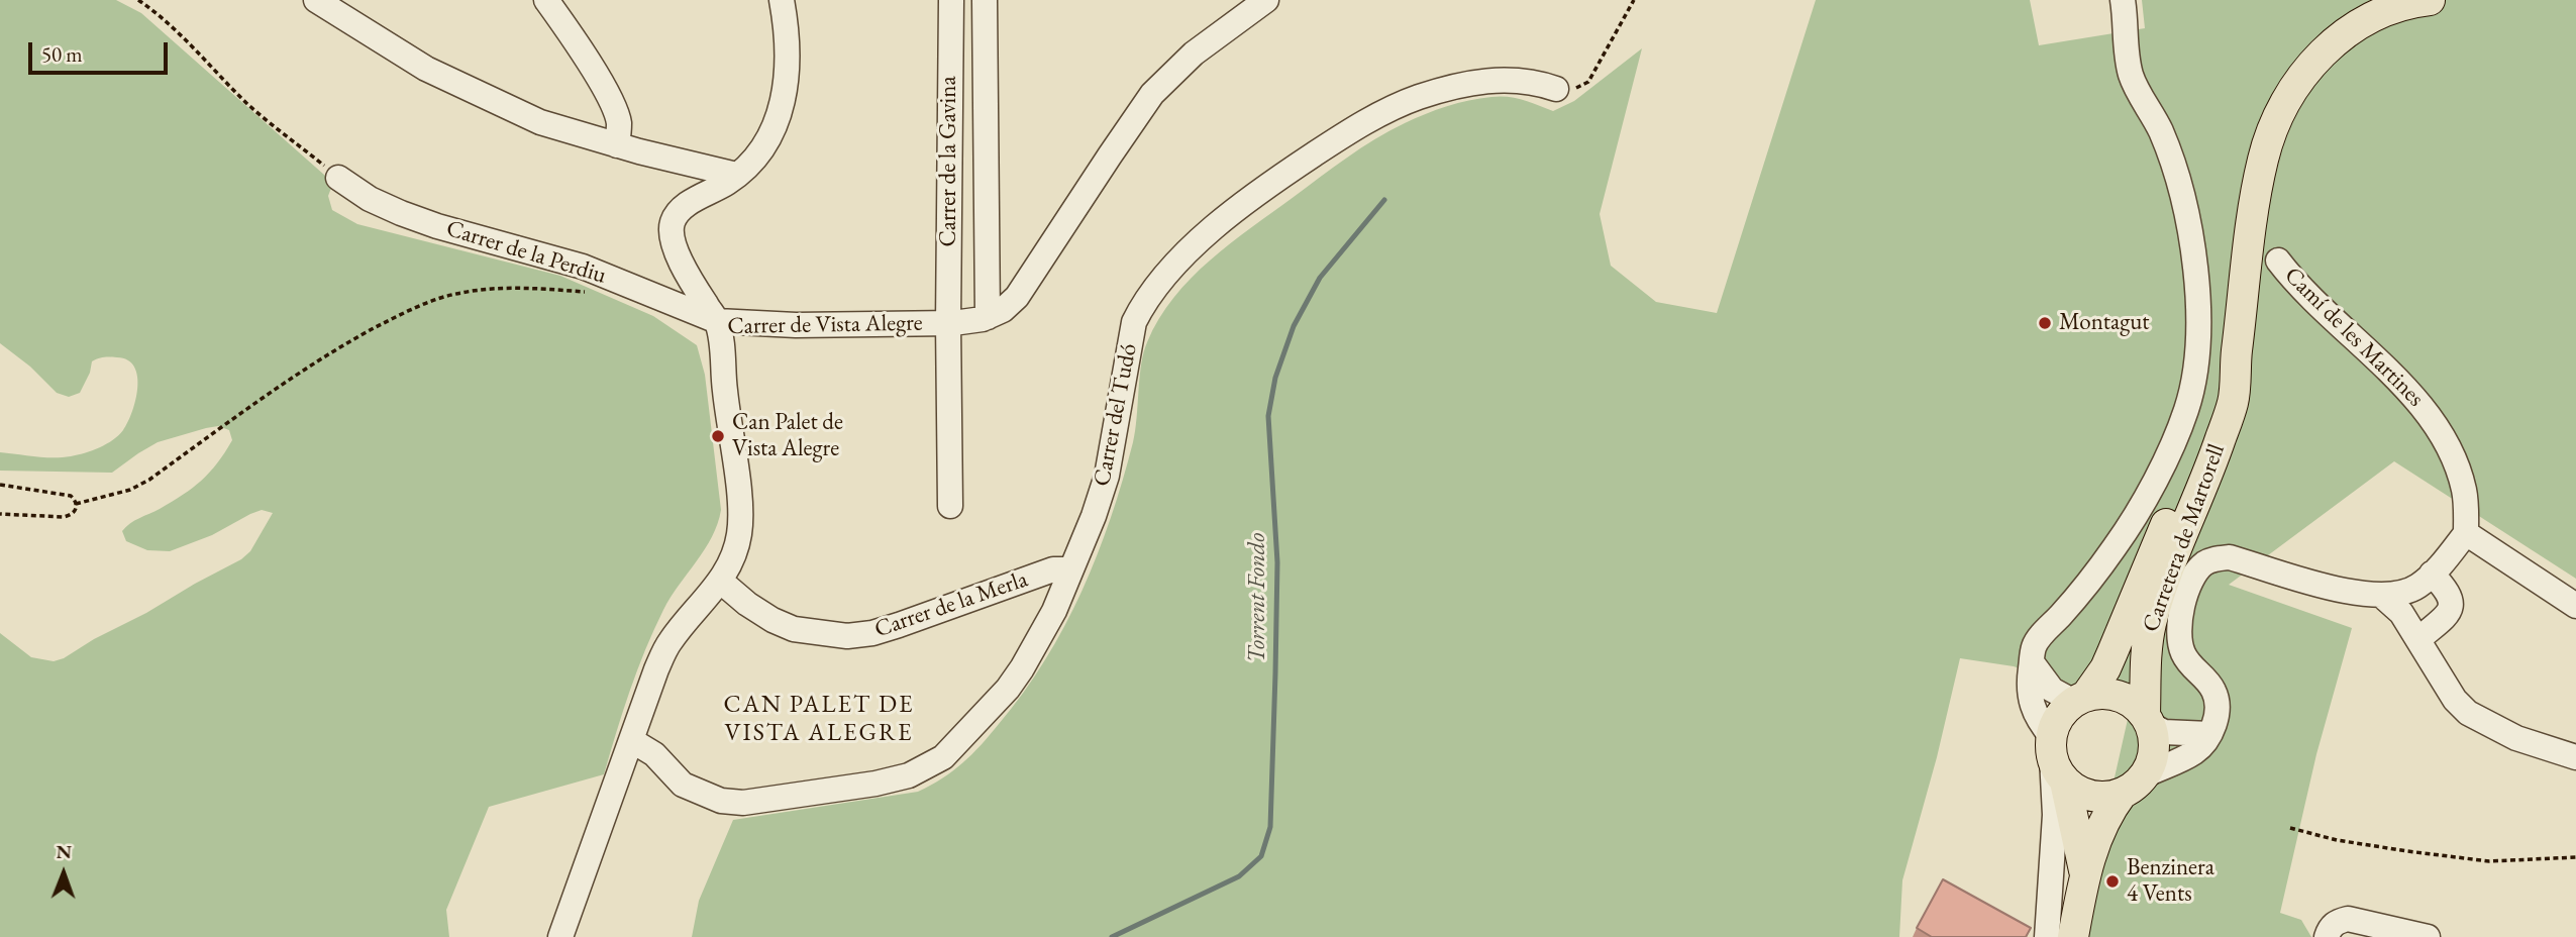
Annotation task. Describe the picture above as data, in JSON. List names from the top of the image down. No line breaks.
{"streets":{"main road":["Carretera de Martorell"],"street":["Carrer de la Gavina","Carrer de la Perdiu","Carrer de Vista Alegre","Camí de les Martines","Carrer del Tudó","Carrer de la Merla"]},"crossings":[["Carrer de la Gavina","Carrer de Vista Alegre"],["Carrer de la Perdiu","Carrer de Vista Alegre"],["Carrer de Vista Alegre","Carrer del Tudó"],["Carrer de Vista Alegre","Carrer de la Merla"],["Carrer del Tudó","Carrer de la Merla"]],"districts":["CAN PALET DE VISTA ALEGRE"],"water":["Torrent Fondo"],"places":["Montagut","Can Palet de Vista Alegre","Benzinera 4 Vents"],"scale_bar":"50 m","north":"top"}
